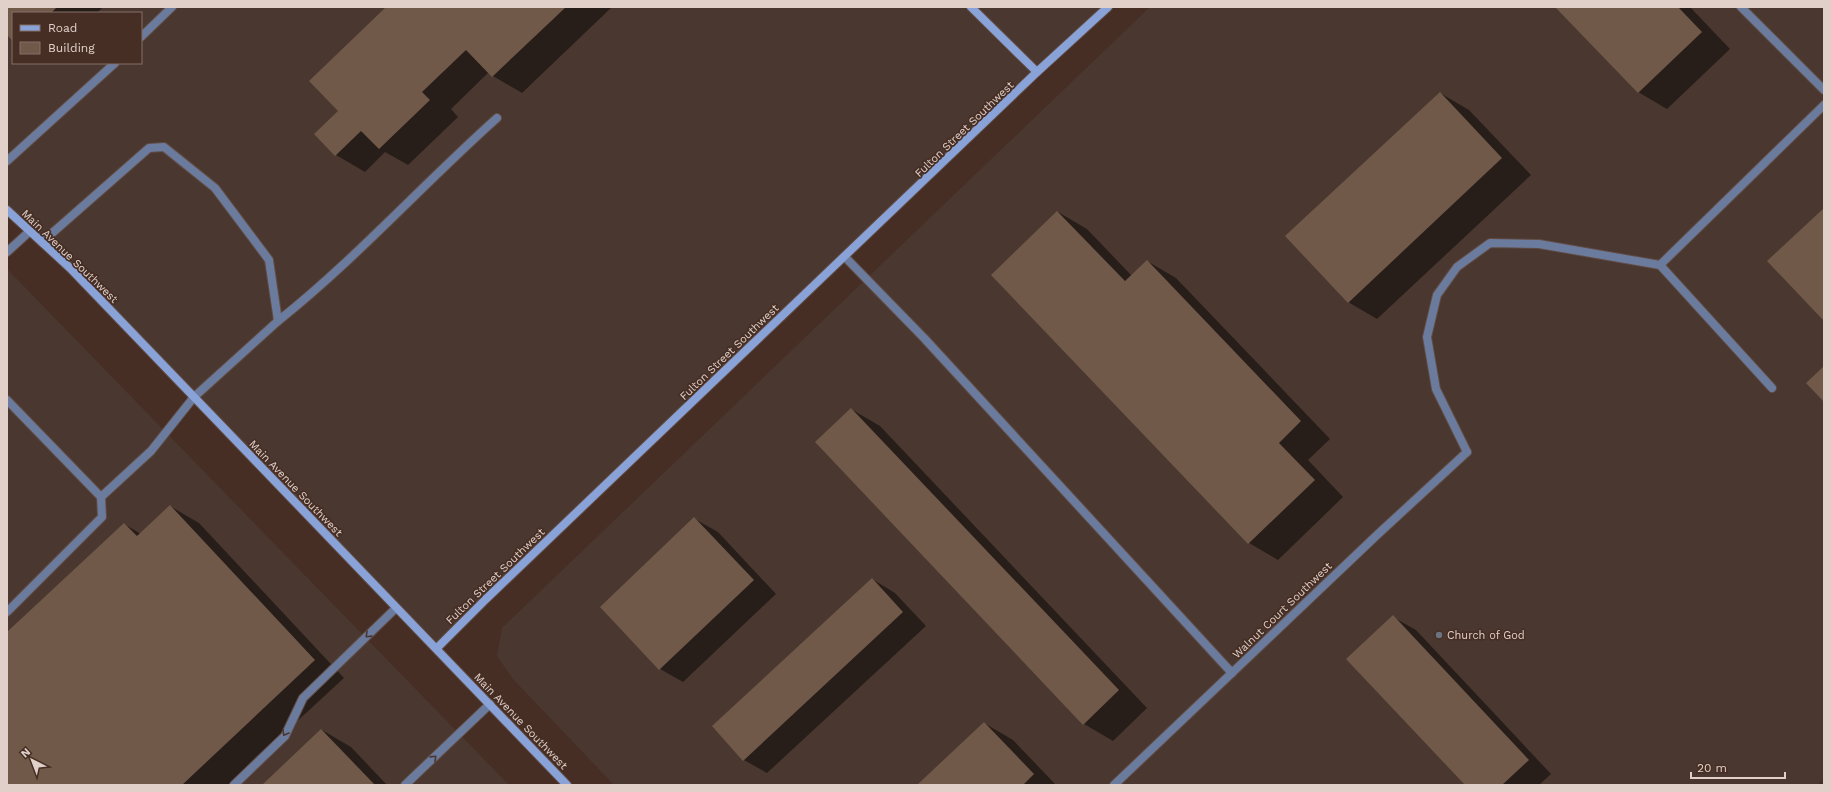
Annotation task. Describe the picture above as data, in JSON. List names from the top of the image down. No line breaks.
{"streets":{"street":["Fulton Street Southwest","Main Avenue Southwest","Walnut Court Southwest"]},"crossings":[["Fulton Street Southwest","Main Avenue Southwest"]],"places":["Church of God"],"legend":["Road","Building"],"scale_bar":"20 m","north":"top left"}
